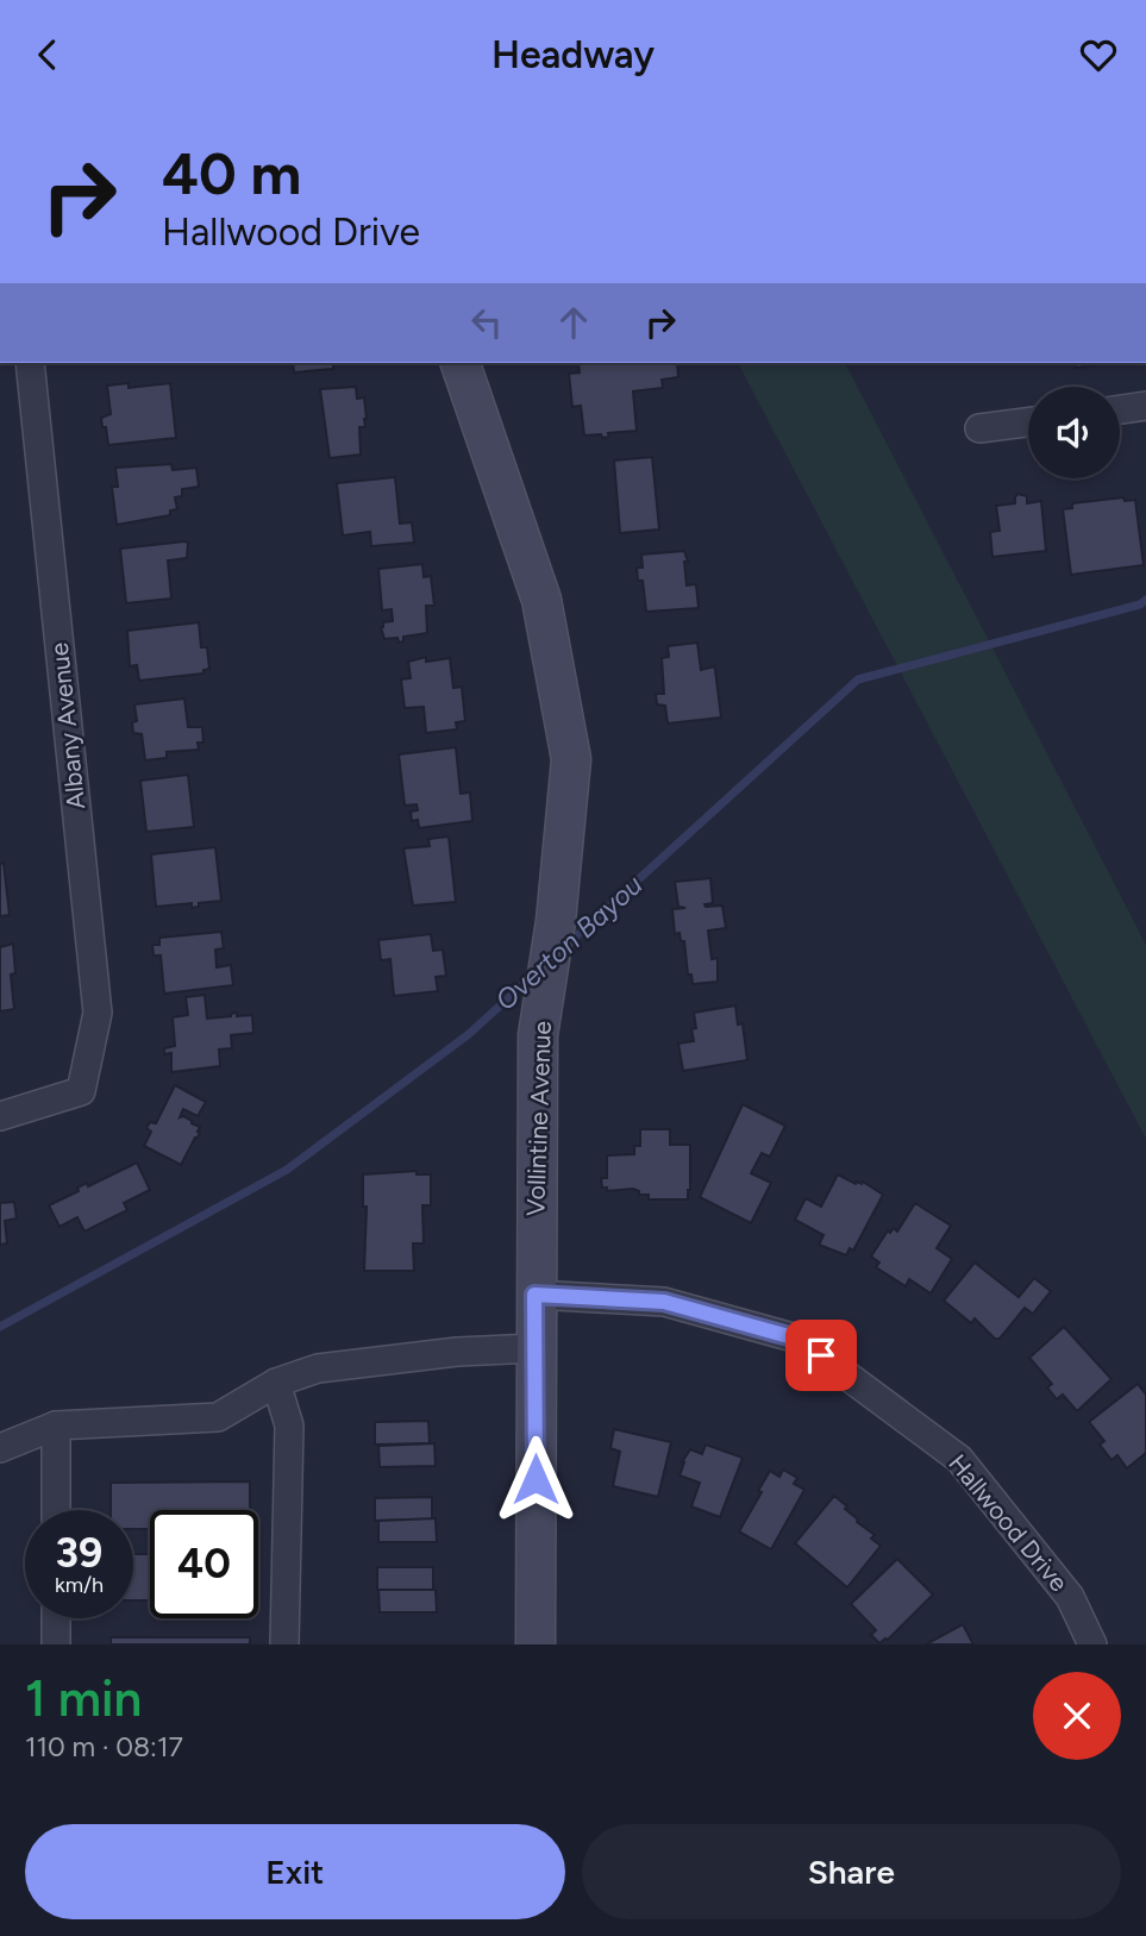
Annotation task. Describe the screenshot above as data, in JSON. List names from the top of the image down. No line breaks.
{"streets":{"street":["Albany Avenue","Vollintine Avenue","Hallwood Drive"]},"crossings":[["Vollintine Avenue","Hallwood Drive"]],"water":["Overton Bayou"],"page":{"header":"Headway","turn":["40 m","Hallwood Drive"],"speed":"39 km/h","limit":"40","heading":["1 min","110 m · 08:17"],"buttons":["Exit","Share"]}}
